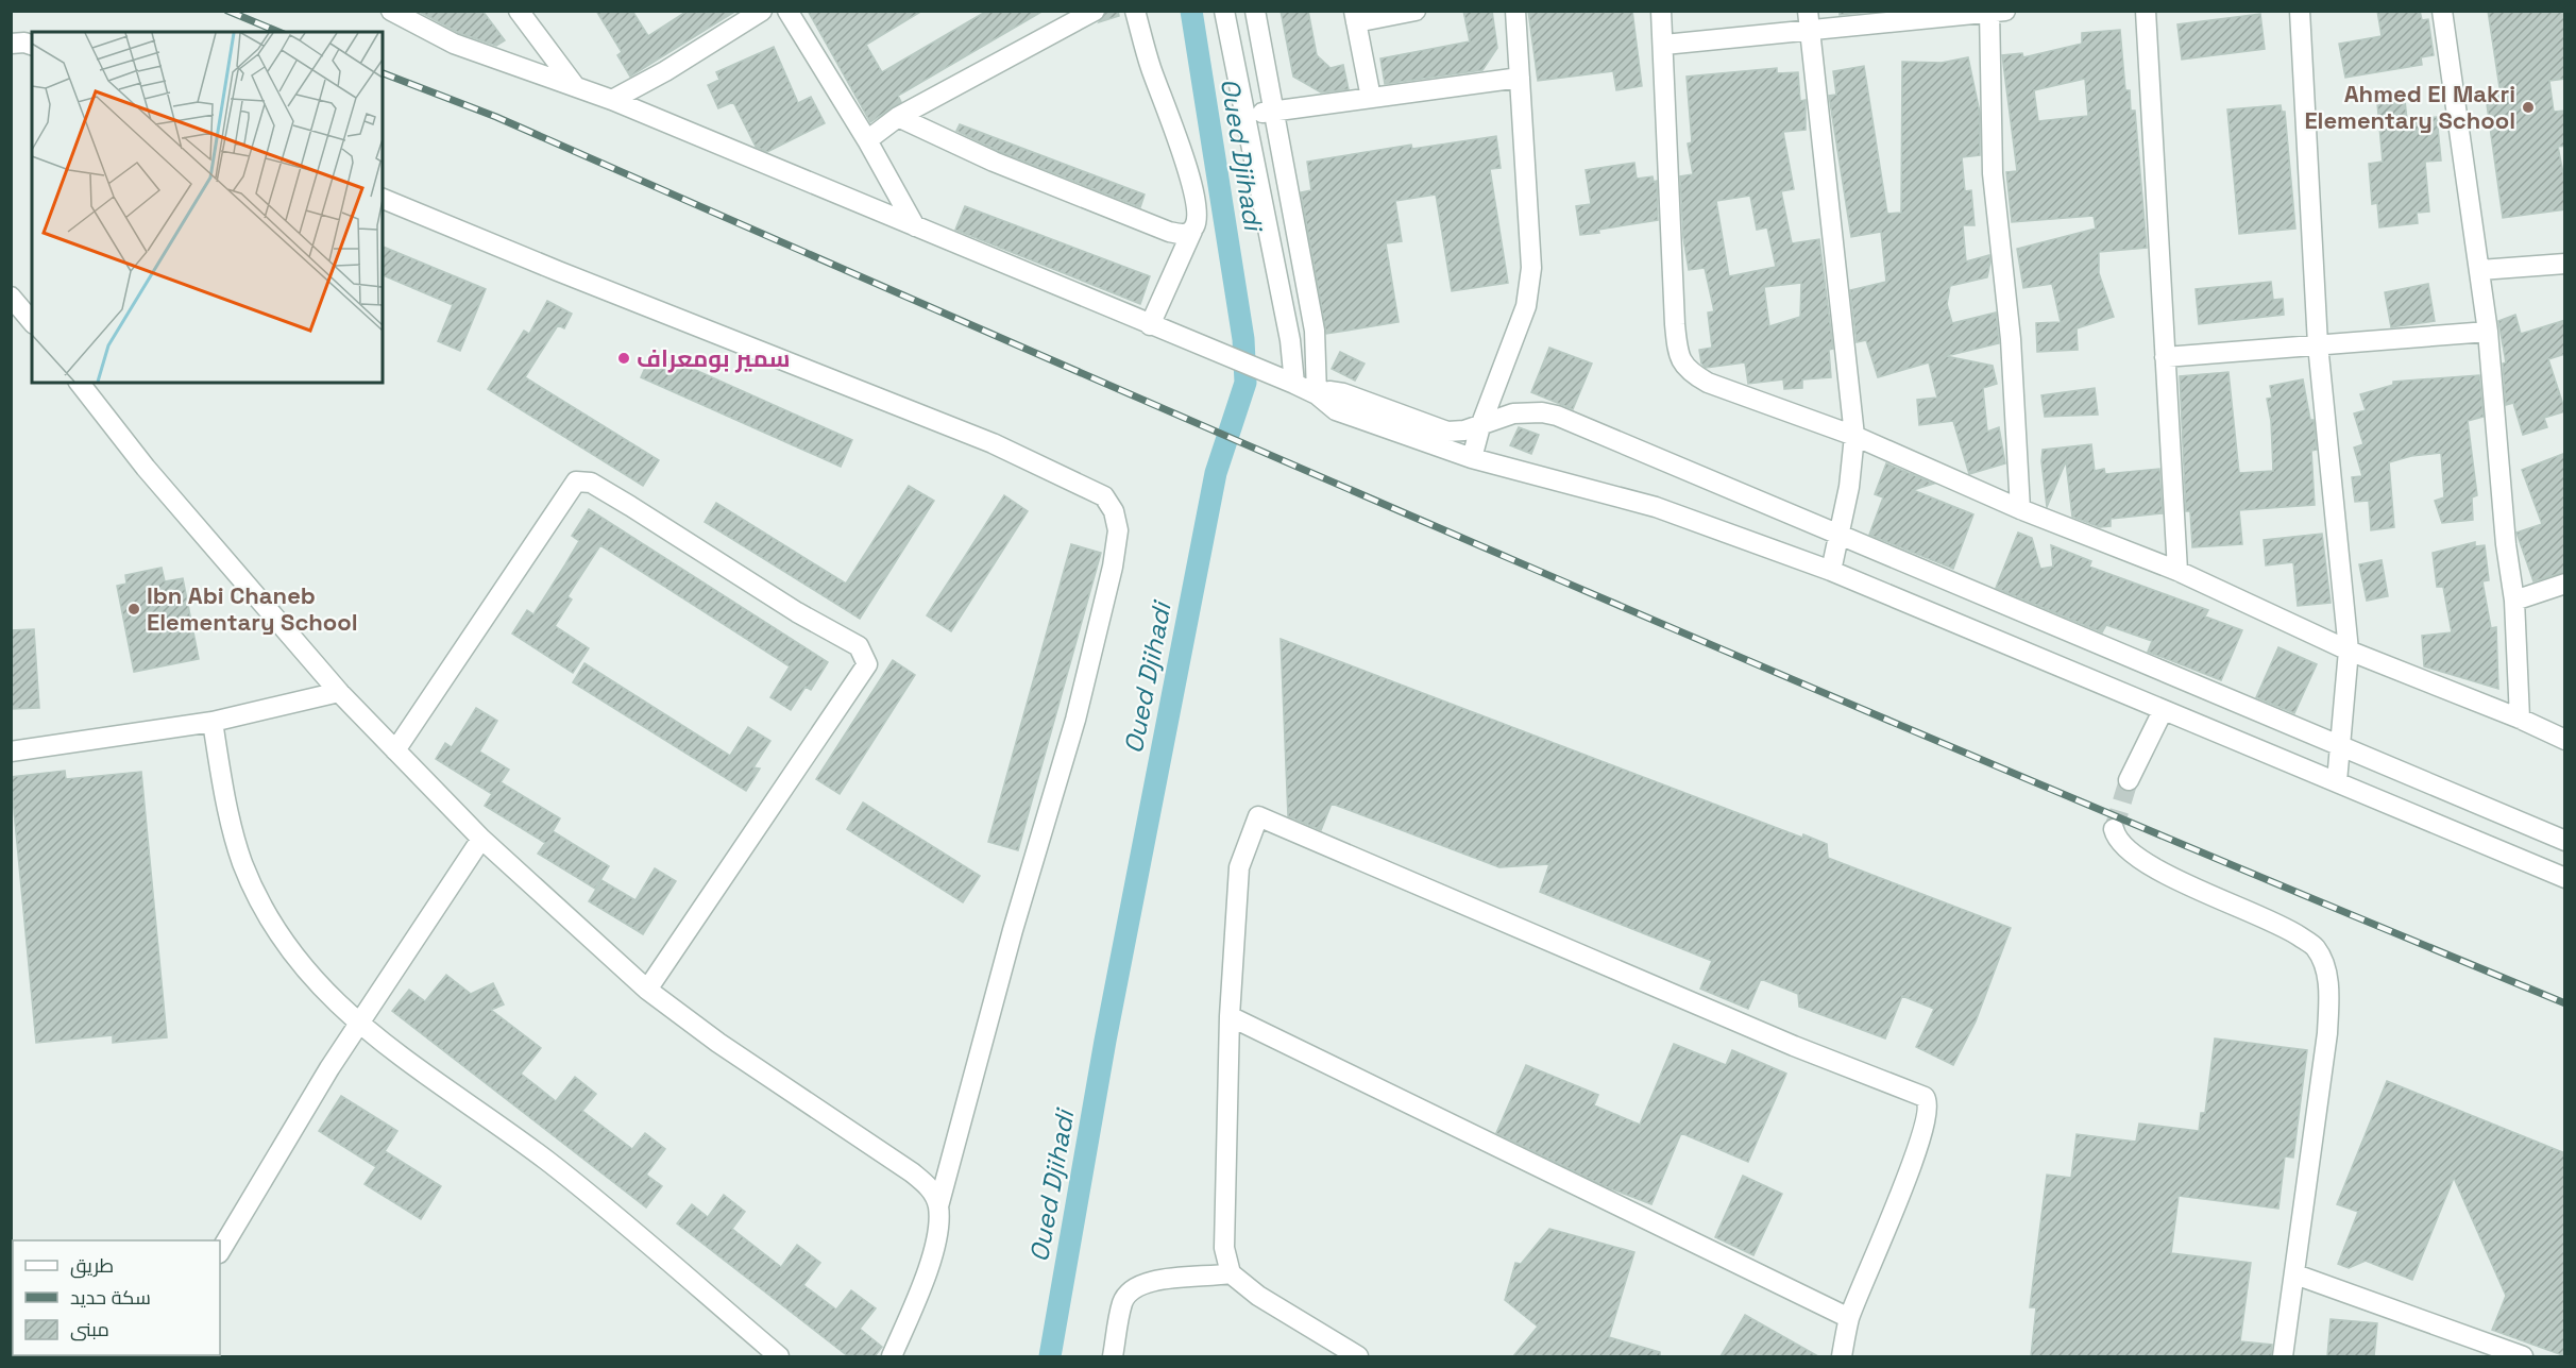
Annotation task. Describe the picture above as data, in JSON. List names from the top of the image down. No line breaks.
{"water":["Oued Djihadi"],"places":["Ahmed El Makri Elementary School","سمير بومعراف","Ibn Abi Chaneb Elementary School"],"legend":["طريق","سكة حديد","مبنى"]}
